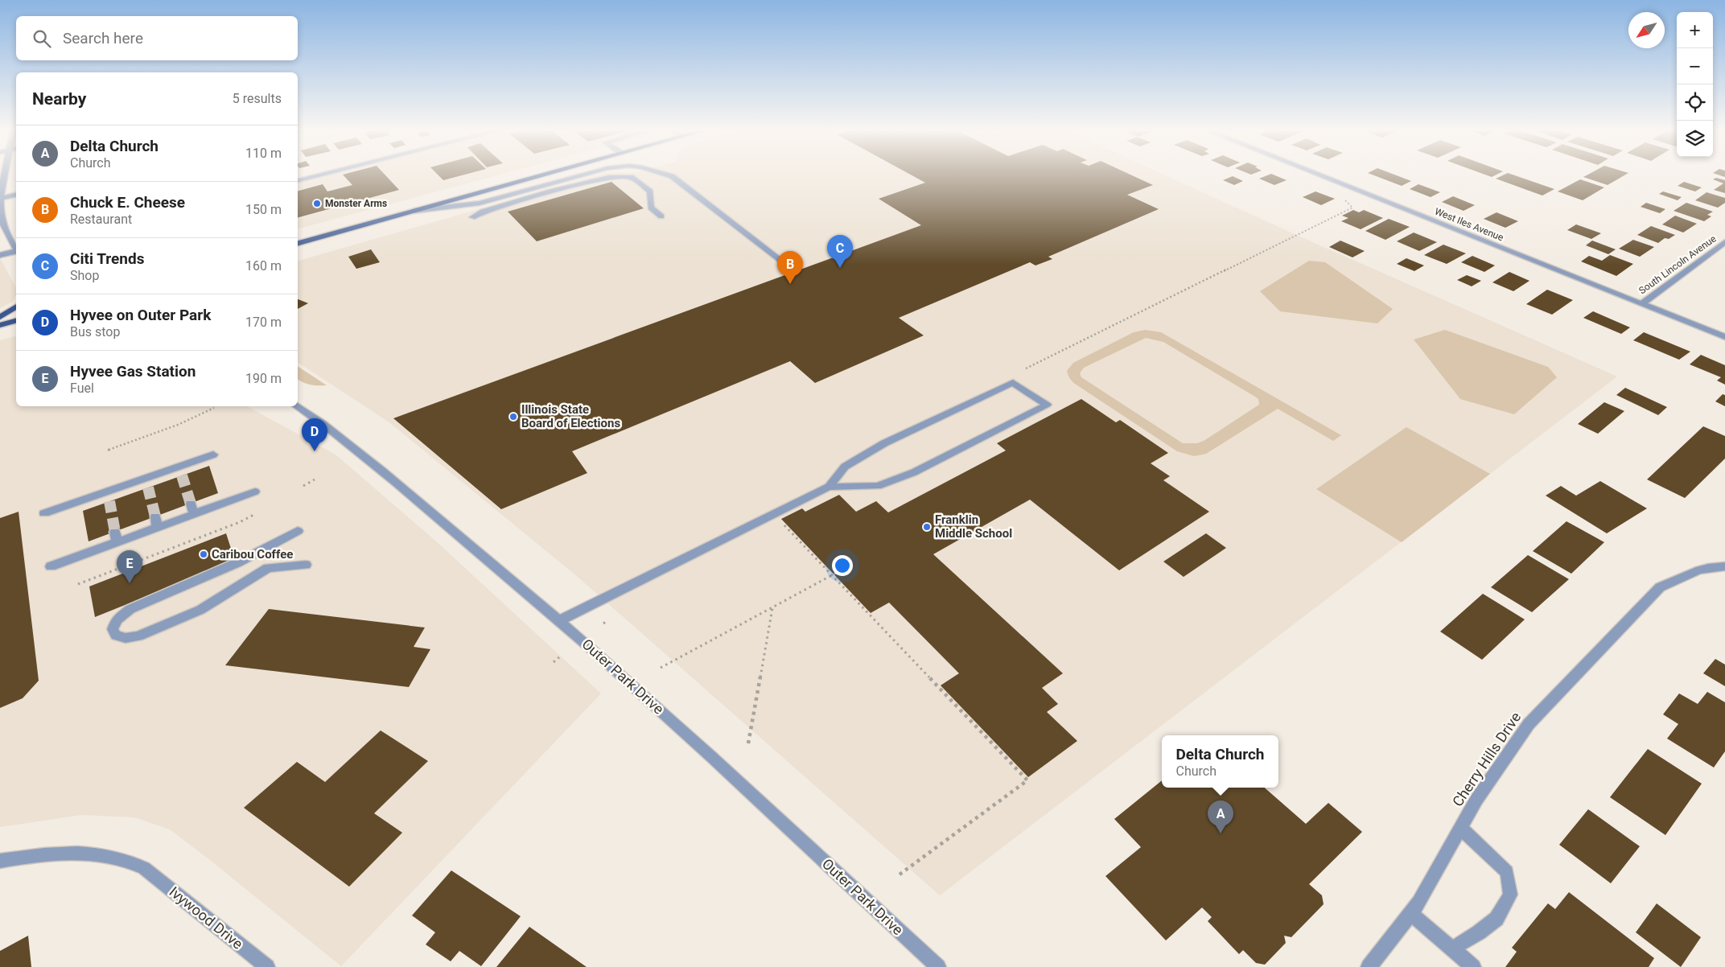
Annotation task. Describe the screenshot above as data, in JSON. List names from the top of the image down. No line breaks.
{"streets":{"street":["West Iles Avenue","South Lincoln Avenue","Outer Park Drive","Cherry Hills Drive","Ivywood Drive"]},"crossings":[["West Iles Avenue","South Lincoln Avenue"]],"places":["Monster Arms","Illinois State Board of Elections","Franklin Middle School","Caribou Coffee"],"north":"bottom left","page":{"map_buttons":["+","−"],"search":"Search here","heading":["Nearby","5 results"],"list":[{"mark":"A","name":"Delta Church","note":"Church","value":"110 m"},{"mark":"B","name":"Chuck E. Cheese","note":"Restaurant","value":"150 m"},{"mark":"C","name":"Citi Trends","note":"Shop","value":"160 m"},{"mark":"D","name":"Hyvee on Outer Park","note":"Bus stop","value":"170 m"},{"mark":"E","name":"Hyvee Gas Station","note":"Fuel","value":"190 m"}],"pins":["C","B","D","E","A"],"popup":["Delta Church","Church"]}}
